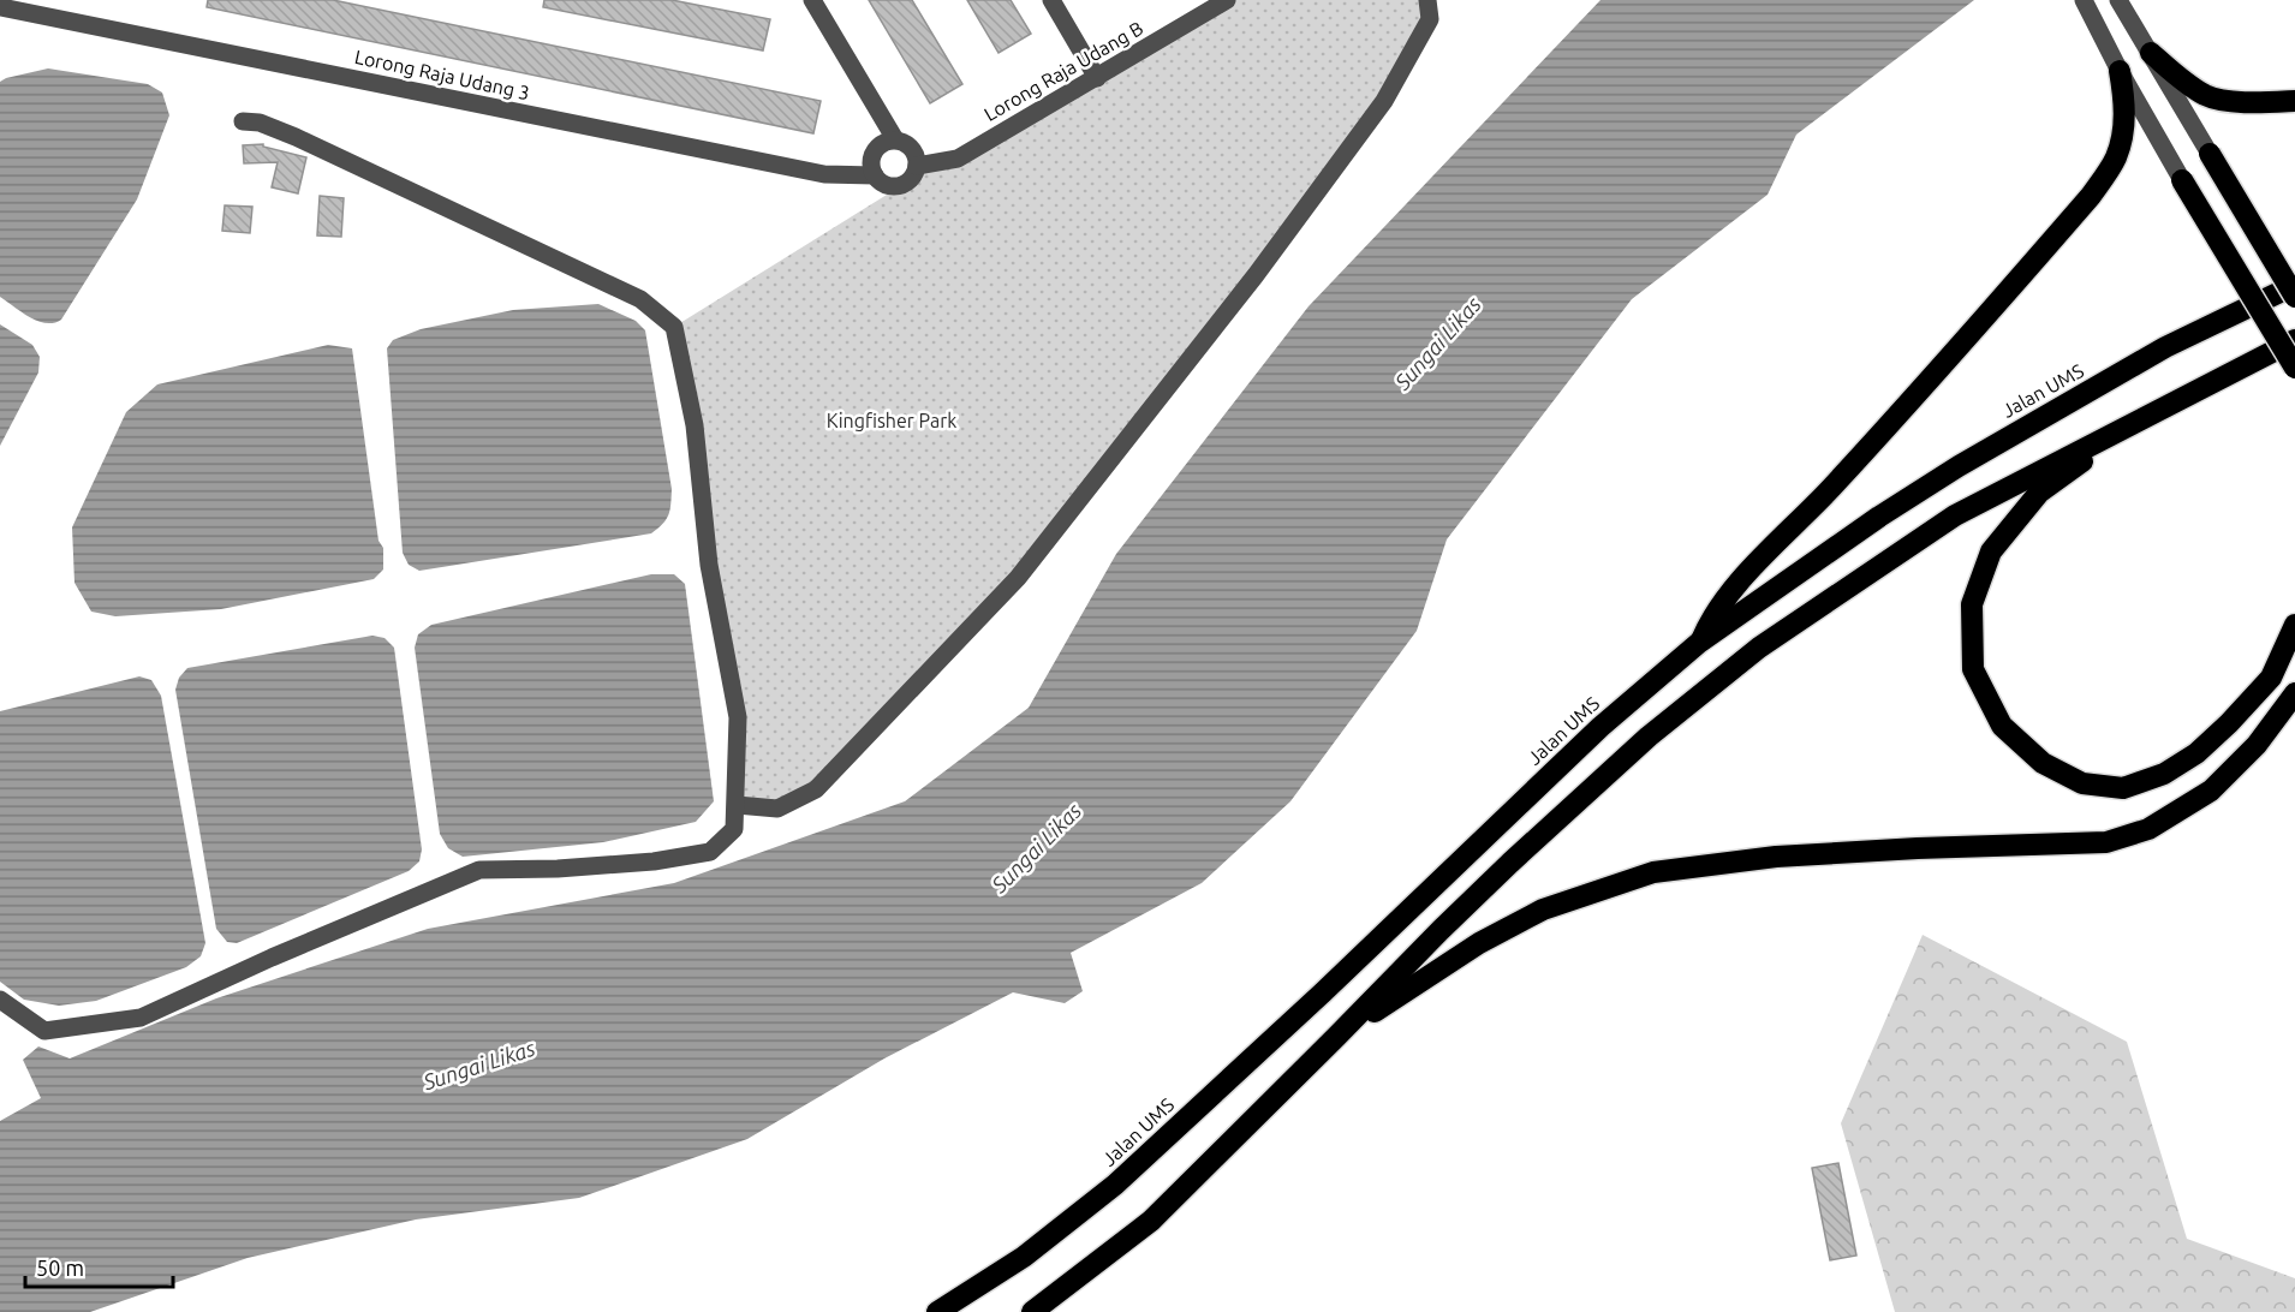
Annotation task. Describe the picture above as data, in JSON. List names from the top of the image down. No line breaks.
{"streets":{"highway":["Jalan UMS"],"street":["Lorong Raja Udang B","Lorong Raja Udang 3"]},"crossings":[["Lorong Raja Udang B","Lorong Raja Udang 3"]],"water":["Sungai Likas"],"parks":["Kingfisher Park"],"scale_bar":"50 m"}
